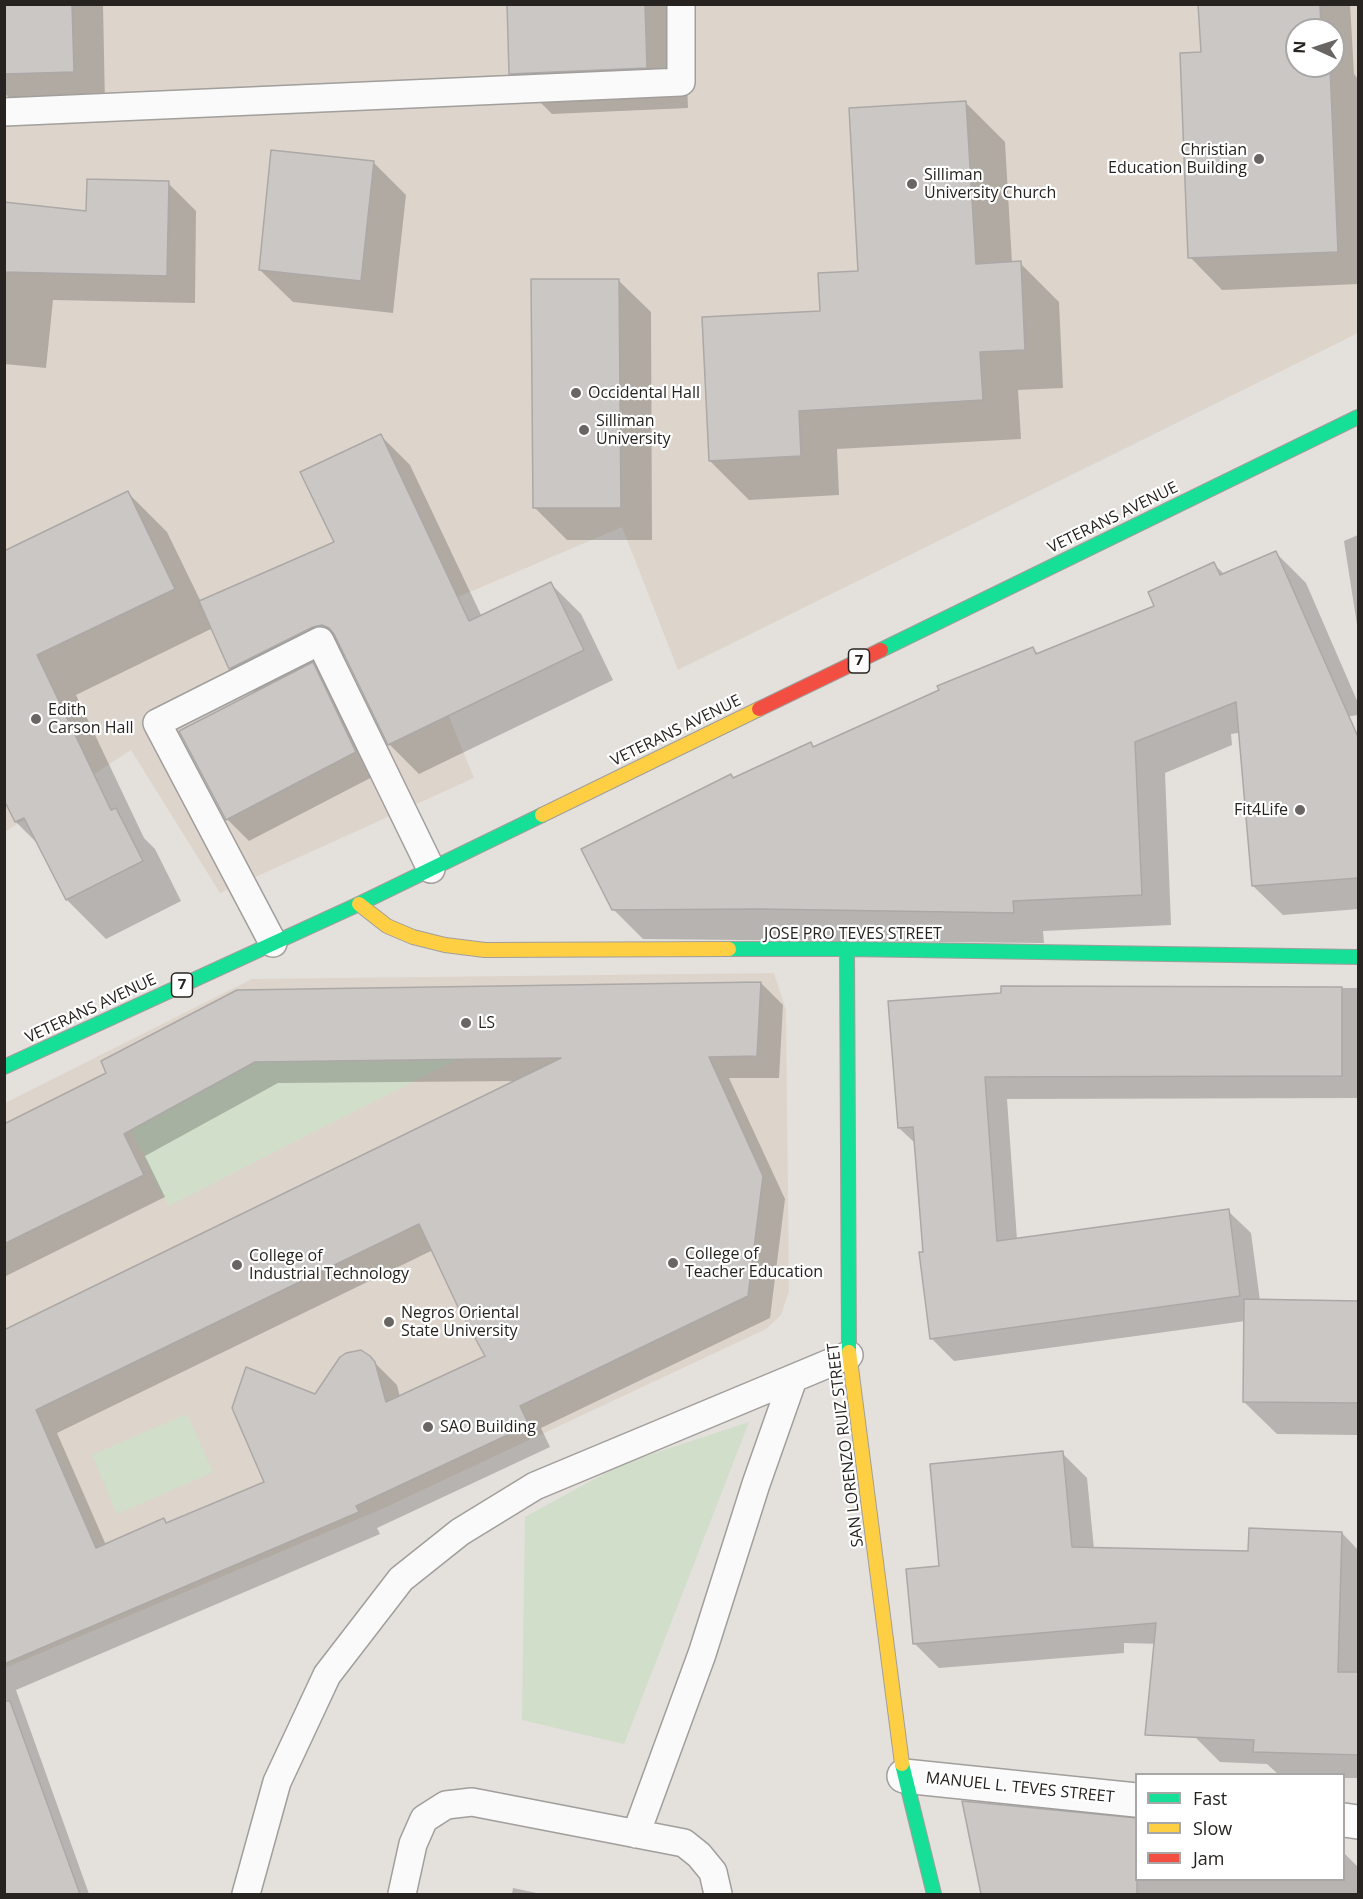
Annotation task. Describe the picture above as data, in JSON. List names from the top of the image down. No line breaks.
{"streets":{"street":["VETERANS AVENUE","7","JOSE PRO TEVES STREET","SAN LORENZO RUIZ STREET","MANUEL L. TEVES STREET"]},"crossings":[["VETERANS AVENUE","JOSE PRO TEVES STREET"],["JOSE PRO TEVES STREET","SAN LORENZO RUIZ STREET"],["SAN LORENZO RUIZ STREET","MANUEL L. TEVES STREET"]],"places":["Christian Education Building","Silliman University Church","Occidental Hall","Silliman University","Edith Carson Hall","Fit4Life","LS","College of Teacher Education","College of Industrial Technology","Negros Oriental State University","SAO Building"],"legend":["Fast","Slow","Jam"],"north":"left"}
